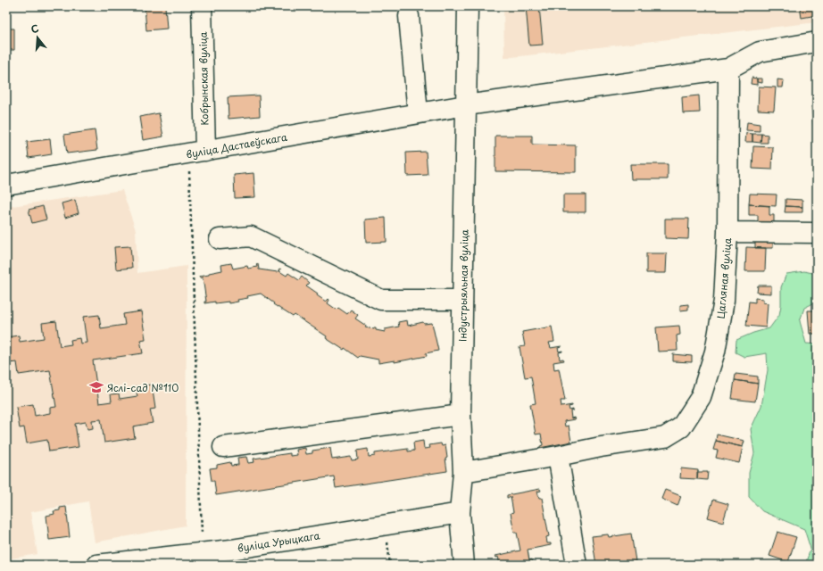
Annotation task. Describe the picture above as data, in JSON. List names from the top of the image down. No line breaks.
{"streets":{"street":["Кобрынская вуліца","вуліца Дастаеўскага","Цагляная вуліца","Індустрыяльная вуліца","вуліца Урыцкага"]},"crossings":[["Кобрынская вуліца","вуліца Дастаеўскага"],["вуліца Дастаеўскага","Індустрыяльная вуліца"],["Цагляная вуліца","Індустрыяльная вуліца"],["Індустрыяльная вуліца","вуліца Урыцкага"]],"places":{"school or university":["Яслі-сад №110"]},"north":"top"}
